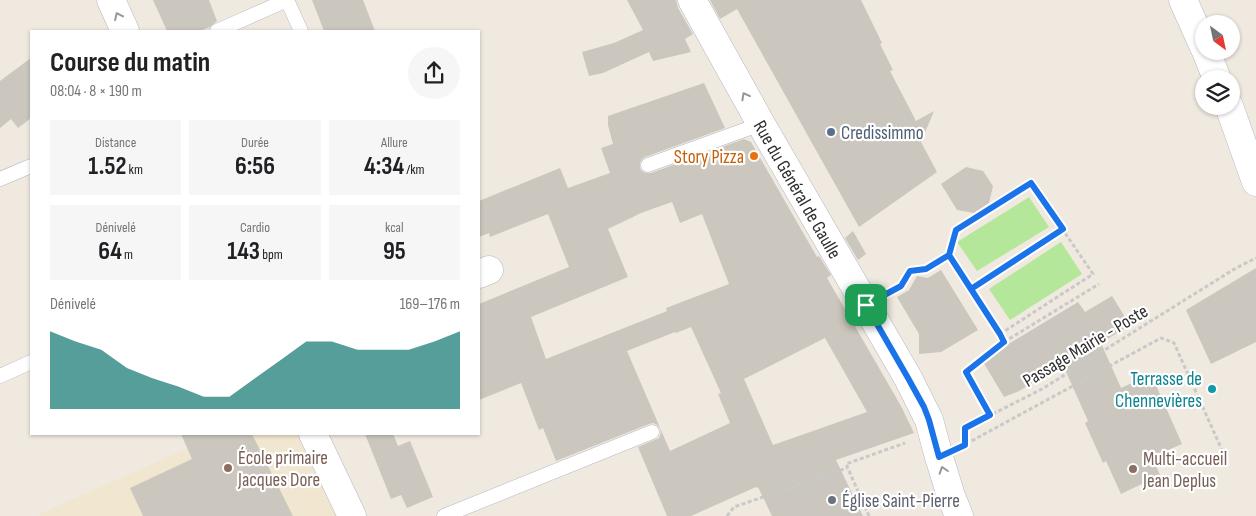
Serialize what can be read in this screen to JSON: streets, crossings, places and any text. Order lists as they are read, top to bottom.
{
  "streets": {
    "street": ["Rue du Général de Gaulle"],
    "path": ["Passage Mairie - Poste"]
  },
  "one_way": ["Rue du Général de Gaulle"],
  "places": [
    "Credissimmo",
    "Story Pizza",
    "Terrasse de Chennevières",
    "École primaire Jacques Dore",
    "Multi-accueil Jean Deplus",
    "Église Saint-Pierre"
  ],
  "north": "bottom right",
  "page": {
    "heading": ["Course du matin", "08:04 · 8 × 190 m"],
    "stats": [
      ["Distance", "1.52 km"],
      ["Durée", "6:56"],
      ["Allure", "4:34 /km"],
      ["Dénivelé", "64 m"],
      ["Cardio", "143 bpm"],
      ["kcal", "95"]
    ],
    "chart": ["Dénivelé", "169–176 m"]
  }
}
